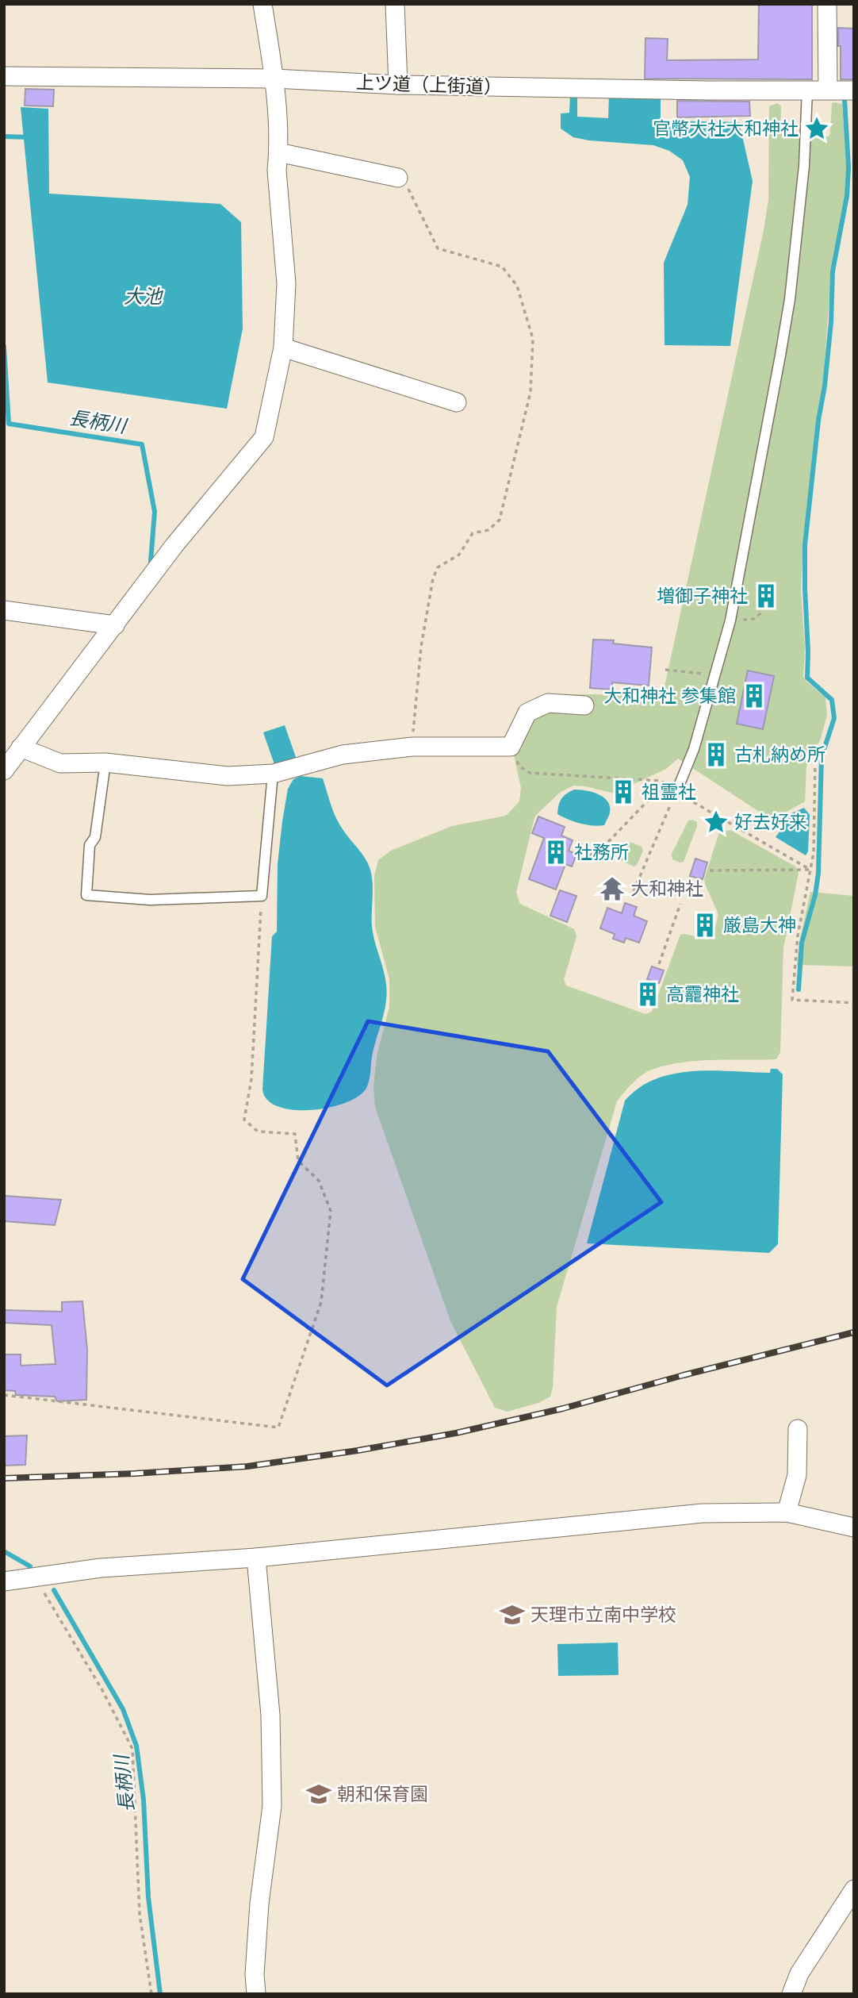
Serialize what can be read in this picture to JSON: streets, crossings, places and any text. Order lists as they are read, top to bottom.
{
  "streets": {
    "street": ["上ツ道（上街道）"]
  },
  "water": ["大池", "長柄川"],
  "places": {
    "place": ["官幣大社大和神社", "好去好来"],
    "building": [
      "増御子神社",
      "大和神社 参集館",
      "古札納め所",
      "祖霊社",
      "社務所",
      "厳島大神",
      "高龗神社"
    ],
    "temple": ["大和神社"],
    "school or university": ["天理市立南中学校", "朝和保育園"]
  }
}
